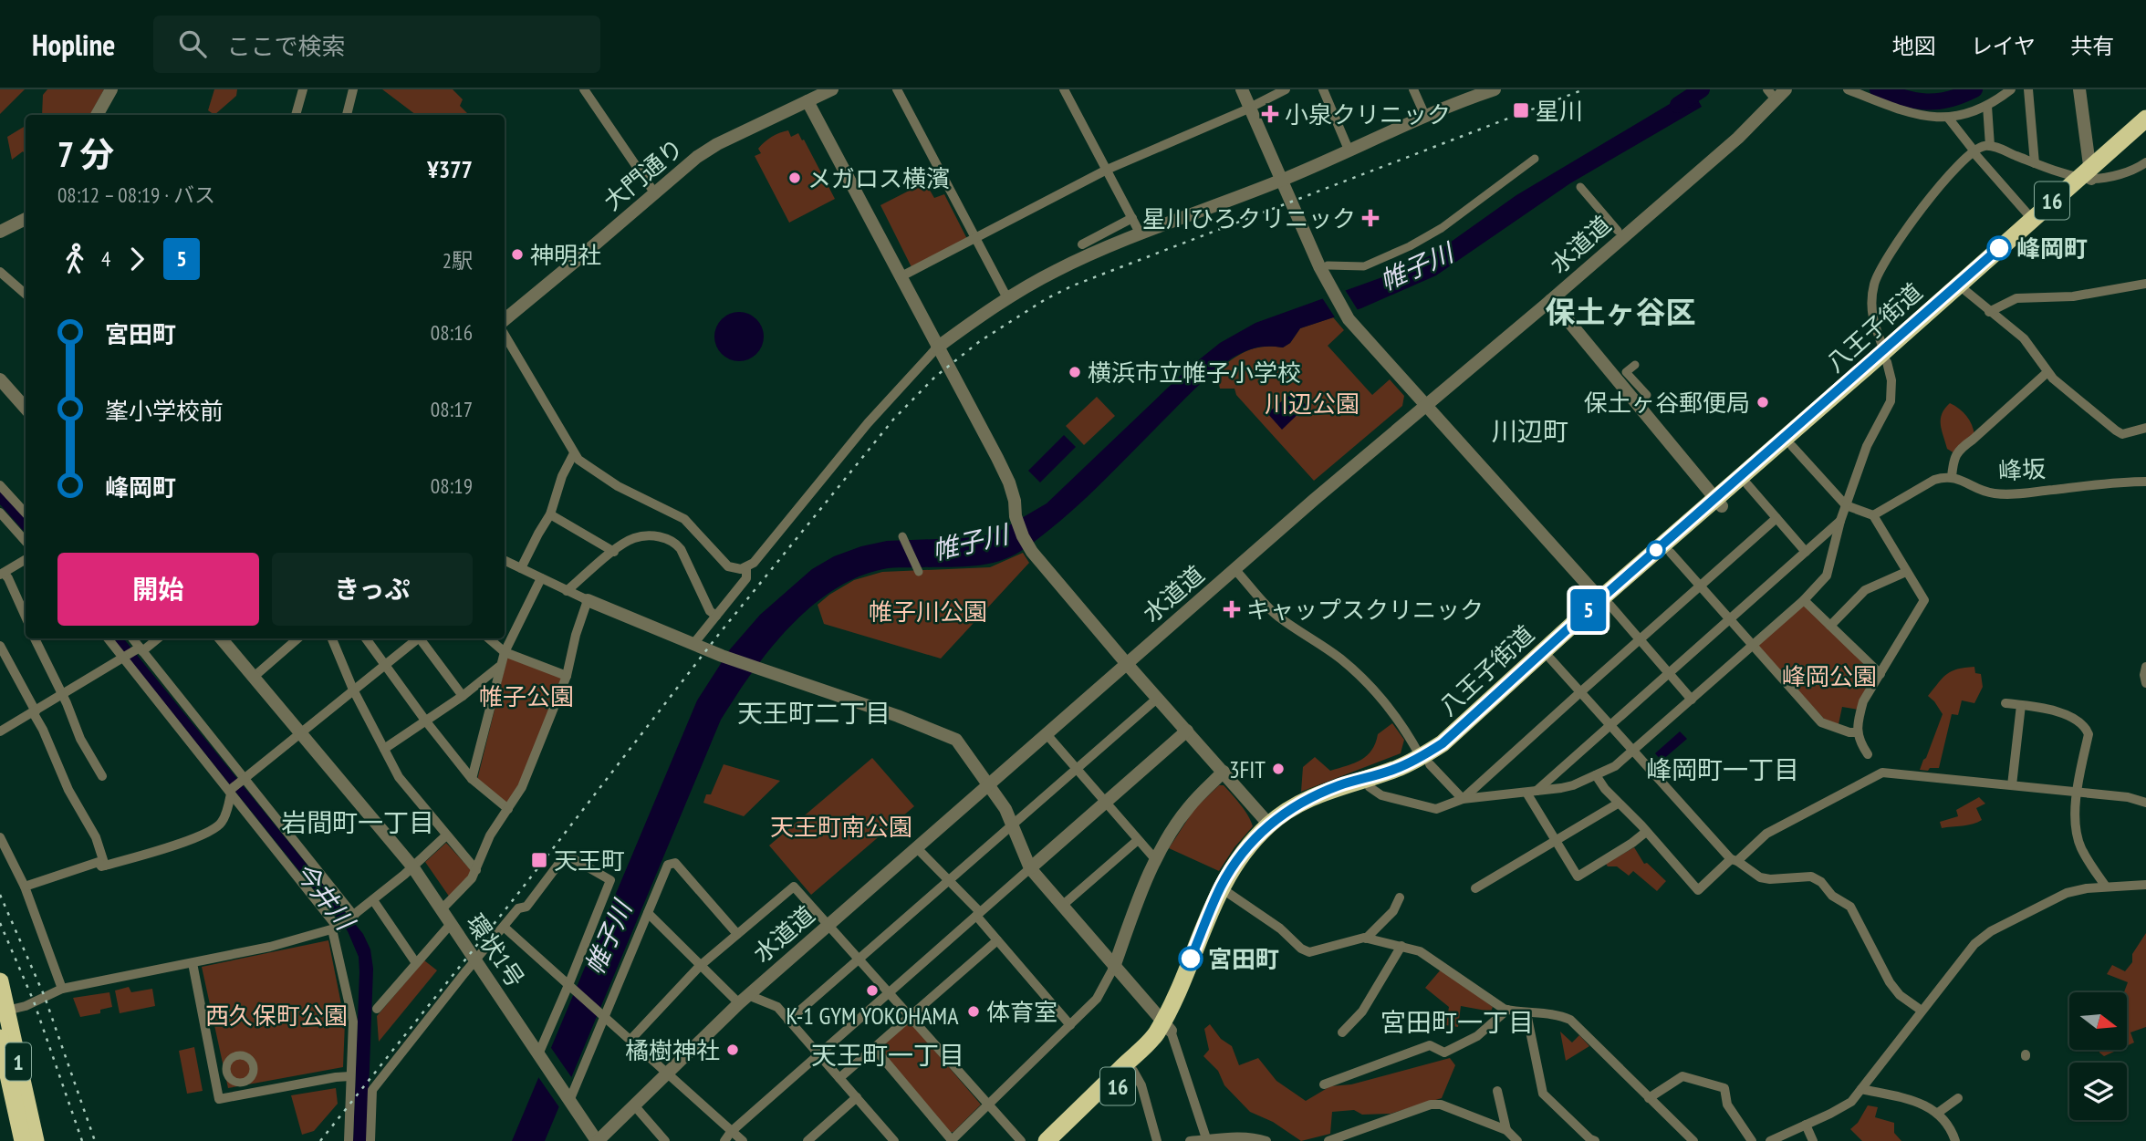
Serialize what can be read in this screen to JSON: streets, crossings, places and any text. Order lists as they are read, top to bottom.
{
  "streets": {
    "highway": ["16", "八王子街道", "1"],
    "street": [
      "大門通り",
      "水道道",
      "峰坂",
      "環状1号"
    ]
  },
  "districts": [
    "保土ヶ谷区",
    "川辺町",
    "天王町二丁目",
    "峰岡町一丁目",
    "岩間町一丁目",
    "宮田町一丁目",
    "天王町一丁目"
  ],
  "water": ["帷子川", "今井川"],
  "parks": [
    "川辺公園",
    "帷子川公園",
    "峰岡公園",
    "帷子公園",
    "天王町南公園",
    "西久保町公園"
  ],
  "places": {
    "transit": ["星川", "天王町"],
    "health": ["小泉クリニック", "星川ひろクリニック", "キャップスクリニック"],
    "other": [
      "メガロス横濱",
      "峰岡町",
      "神明社",
      "横浜市立帷子小学校",
      "保土ヶ谷郵便局",
      "3FIT",
      "宮田町",
      "K-1 GYM YOKOHAMA",
      "体育室",
      "橘樹神社"
    ]
  },
  "lines": ["bus line 5"],
  "north": "right",
  "page": {
    "header": "Hopline",
    "search": "ここで検索",
    "nav": ["地図", "レイヤ", "共有"],
    "on_map": "5",
    "heading": ["7 分", "08:12 – 08:19 · バス", "¥377"],
    "legs": ["4", "5", "2駅"],
    "list": [
      {
        "name": "宮田町",
        "value": "08:16"
      },
      {
        "name": "峯小学校前",
        "value": "08:17"
      },
      {
        "name": "峰岡町",
        "value": "08:19"
      }
    ],
    "buttons": ["開始", "きっぷ"]
  }
}
